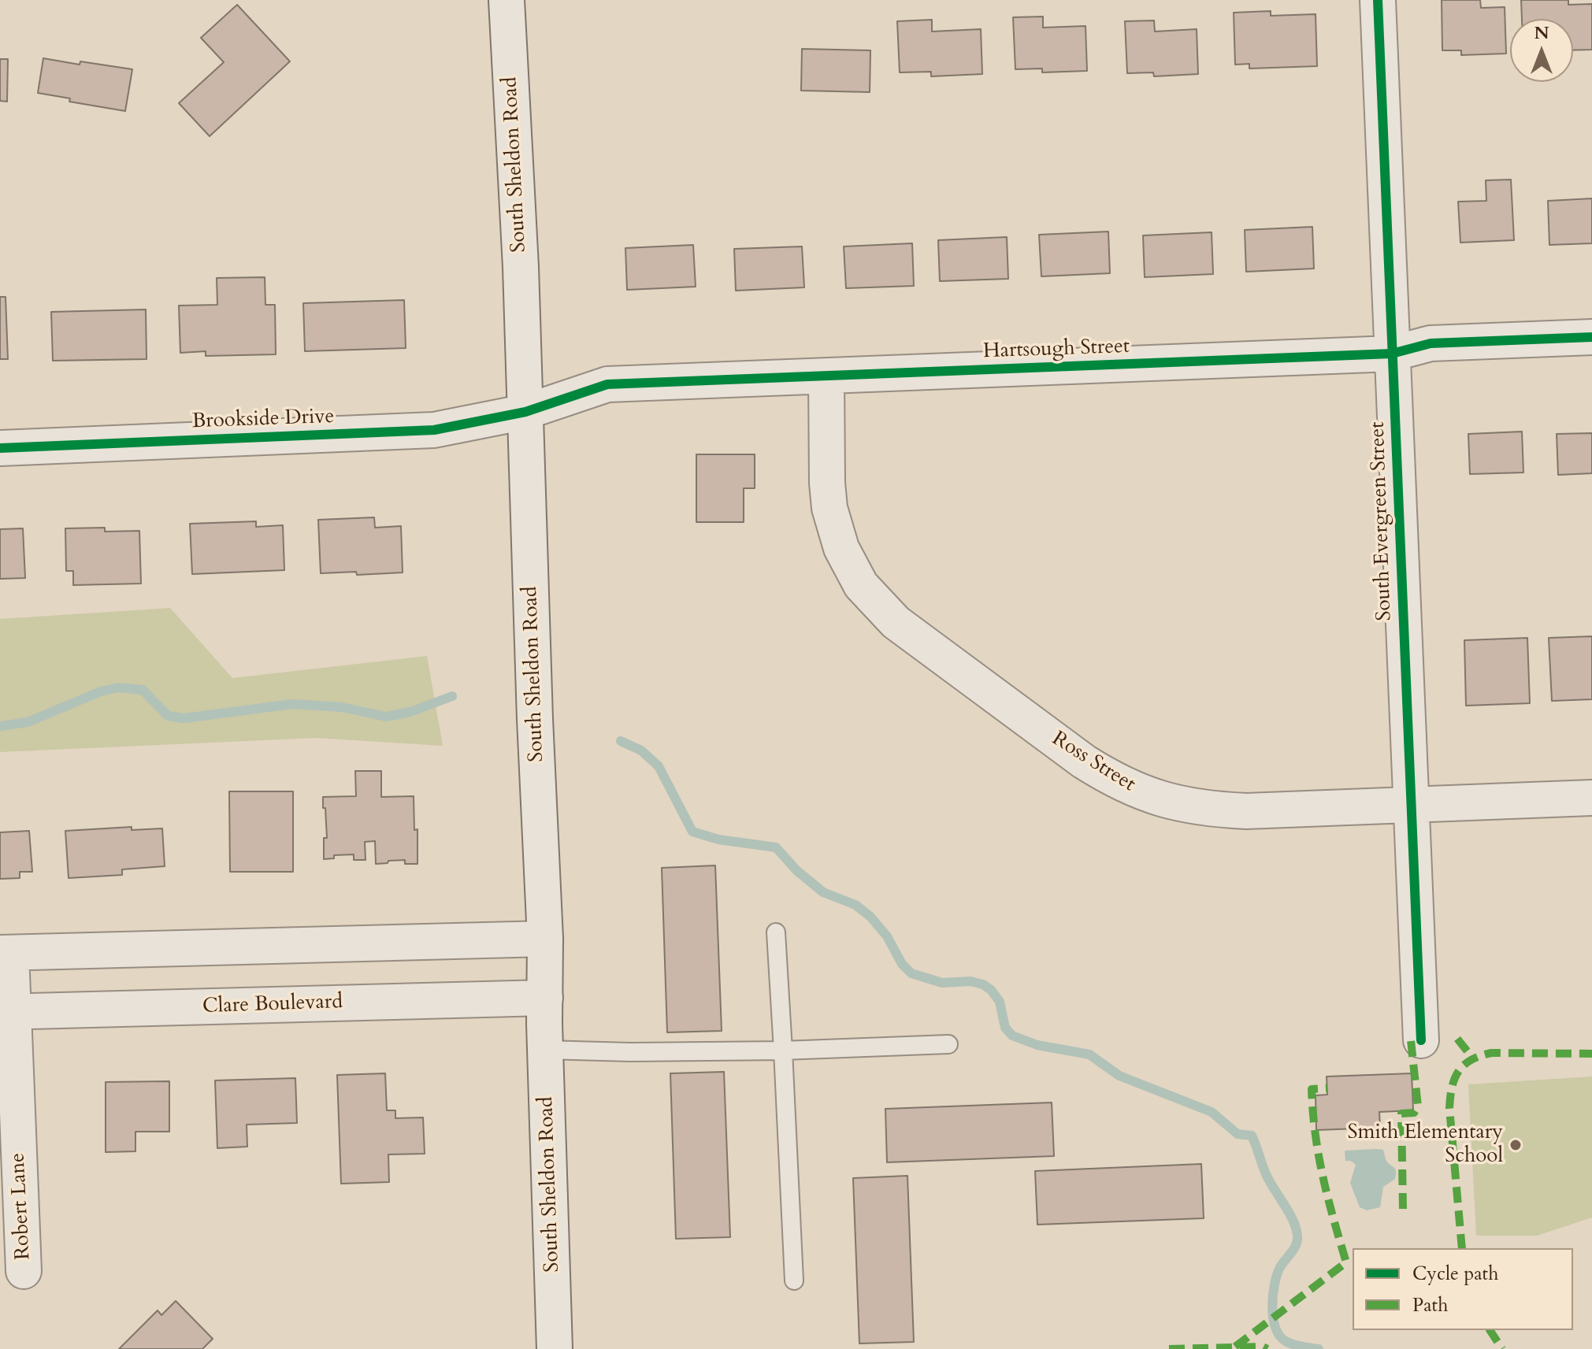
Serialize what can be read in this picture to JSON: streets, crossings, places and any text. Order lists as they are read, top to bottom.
{
  "streets": {
    "street": [
      "South Sheldon Road",
      "Hartsough Street",
      "Brookside Drive",
      "South Evergreen Street",
      "Ross Street",
      "Clare Boulevard",
      "Robert Lane"
    ]
  },
  "crossings": [
    ["South Sheldon Road", "Hartsough Street"],
    ["South Sheldon Road", "Brookside Drive"],
    ["South Sheldon Road", "Clare Boulevard"],
    ["Hartsough Street", "Brookside Drive"],
    ["Hartsough Street", "South Evergreen Street"],
    ["Hartsough Street", "Ross Street"],
    ["South Evergreen Street", "Ross Street"],
    ["Clare Boulevard", "Robert Lane"]
  ],
  "places": ["Smith Elementary School"],
  "legend": ["Cycle path", "Path"],
  "north": "top"
}
